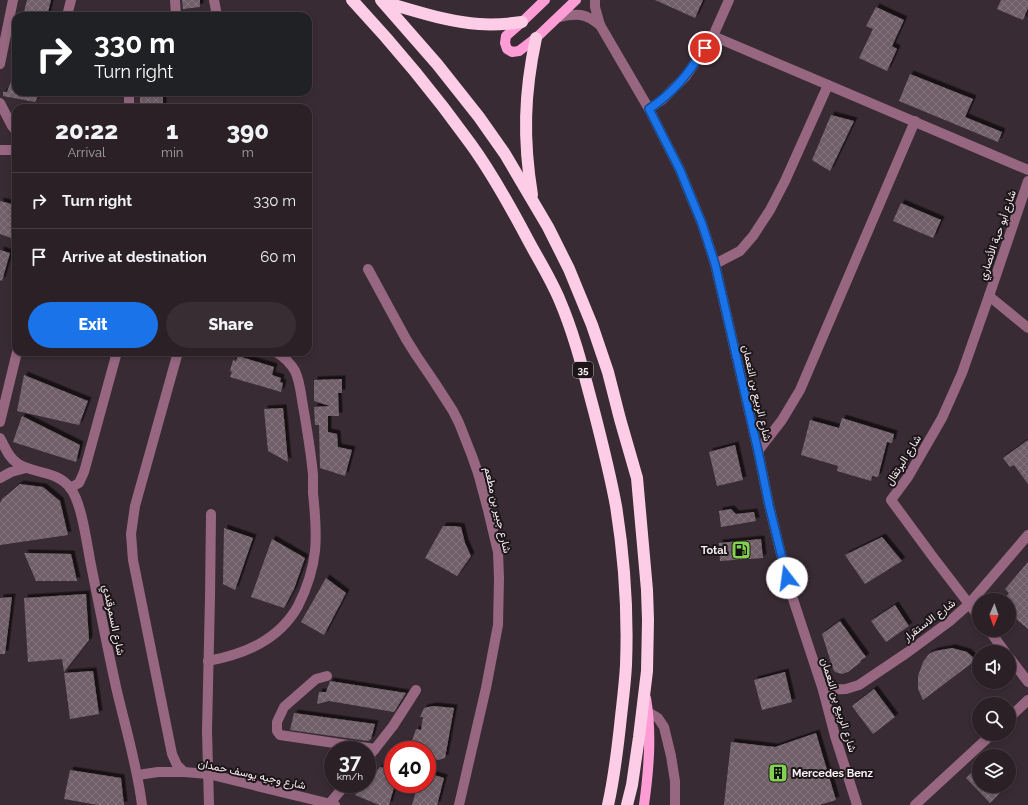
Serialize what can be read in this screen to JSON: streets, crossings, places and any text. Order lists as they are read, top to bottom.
{
  "streets": {
    "highway": ["35"],
    "street": [
      "شارع أبو حبة الأنصاري",
      "شارع الربيع بن النعمان",
      "شارع البرتقال",
      "شارع جبير بن مطعم",
      "شارع السمرقندي",
      "شارع الاستقرار",
      "شارع وجيه يوسف حمدان"
    ]
  },
  "crossings": [
    ["شارع أبو حبة الأنصاري", "شارع البرتقال"],
    ["شارع الربيع بن النعمان", "شارع الاستقرار"],
    ["شارع البرتقال", "شارع الاستقرار"],
    ["شارع السمرقندي", "شارع وجيه يوسف حمدان"]
  ],
  "places": {
    "fuel station": ["Total"],
    "building": ["Mercedes Benz"]
  },
  "north": "bottom",
  "page": {
    "turn": ["330 m", "Turn right"],
    "eta": [
      "20:22",
      "Arrival",
      "1",
      "min",
      "390",
      "m"
    ],
    "list": [
      {
        "name": "Turn right",
        "value": "330 m"
      },
      {
        "name": "Arrive at destination",
        "value": "60 m"
      }
    ],
    "buttons": ["Exit", "Share"],
    "speed": "37 km/h",
    "limit": "40"
  }
}
